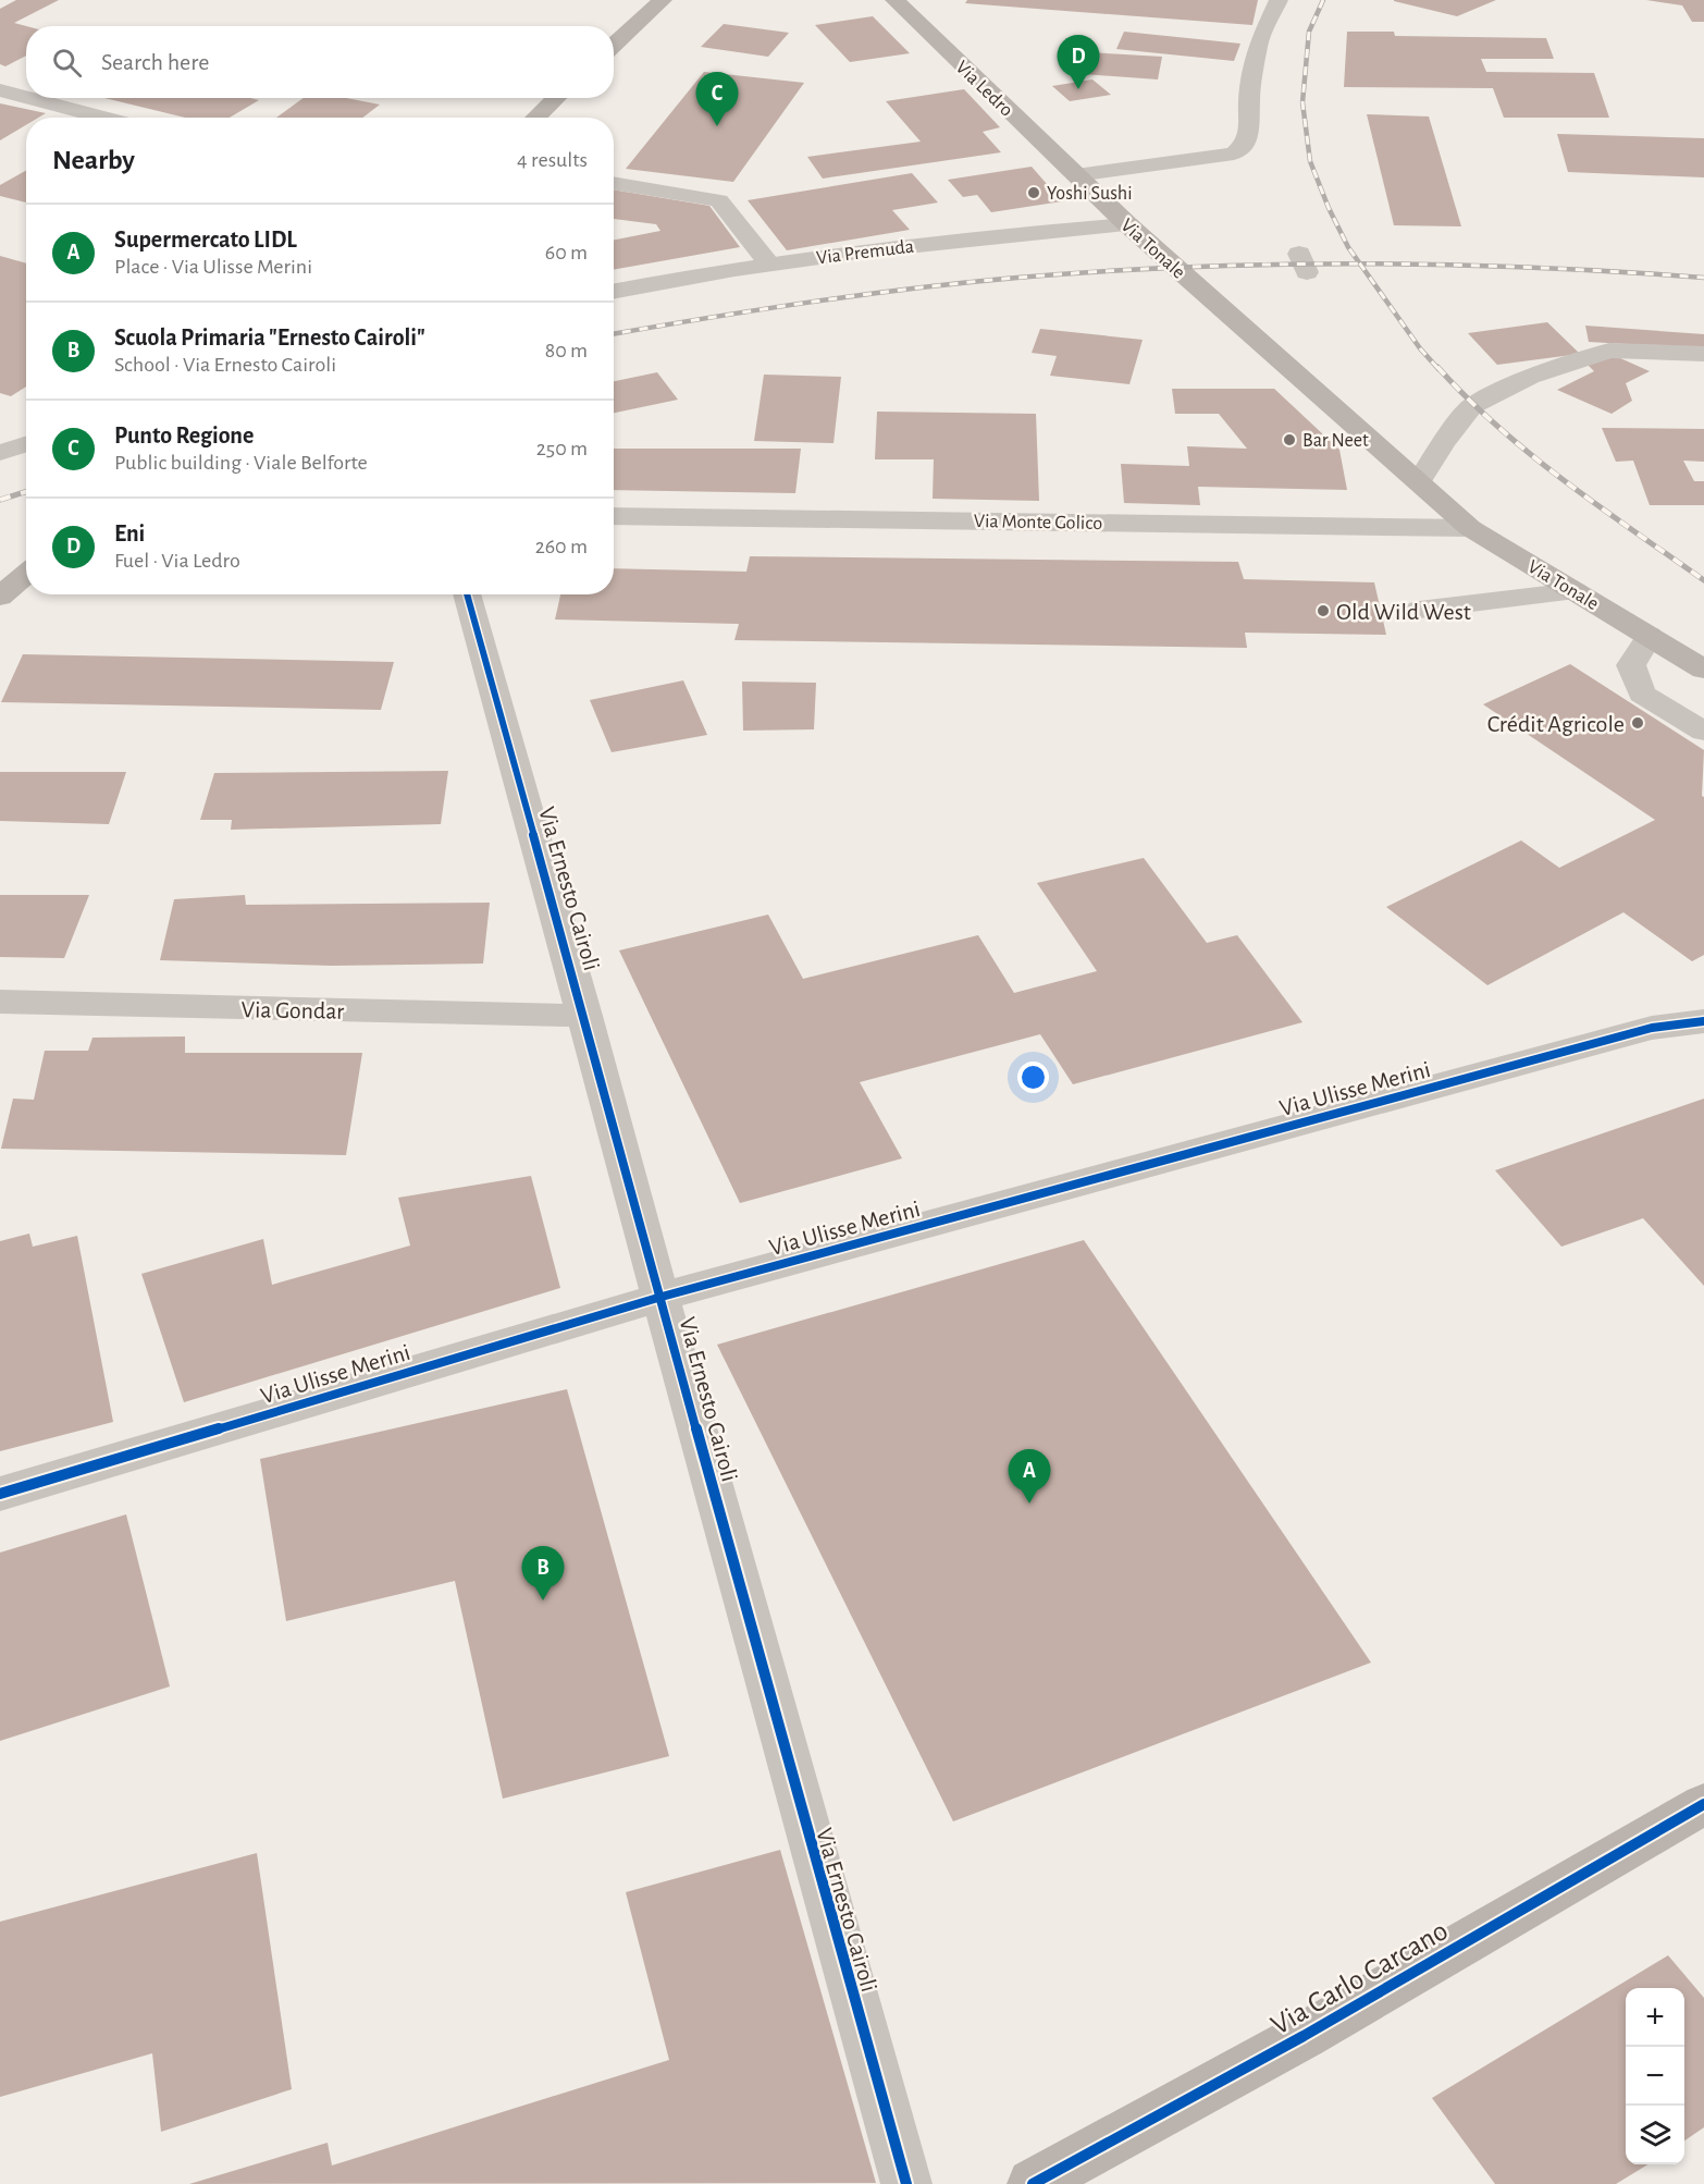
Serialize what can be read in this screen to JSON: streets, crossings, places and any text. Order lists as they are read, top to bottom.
{
  "streets": {
    "main road": ["Via Ledro", "Via Tonale", "Via Carlo Carcano"],
    "street": [
      "Via Premuda",
      "Via Monte Golico",
      "Via Ernesto Cairoli",
      "Via Gondar",
      "Via Ulisse Merini"
    ]
  },
  "crossings": [
    ["Via Ledro", "Via Tonale"],
    ["Via Tonale", "Via Premuda"],
    ["Via Tonale", "Via Monte Golico"],
    ["Via Ernesto Cairoli", "Via Gondar"],
    ["Via Ernesto Cairoli", "Via Ulisse Merini"]
  ],
  "places": [
    "Yoshi Sushi",
    "Bar Neet",
    "Old Wild West",
    "Crédit Agricole"
  ],
  "page": {
    "search": "Search here",
    "pins": [
      "D",
      "C",
      "A",
      "B"
    ],
    "heading": ["Nearby", "4 results"],
    "list": [
      {
        "mark": "A",
        "name": "Supermercato LIDL",
        "note": "Place · Via Ulisse Merini",
        "value": "60 m"
      },
      {
        "mark": "B",
        "name": "Scuola Primaria \"Ernesto Cairoli\"",
        "note": "School · Via Ernesto Cairoli",
        "value": "80 m"
      },
      {
        "mark": "C",
        "name": "Punto Regione",
        "note": "Public building · Viale Belforte",
        "value": "250 m"
      },
      {
        "mark": "D",
        "name": "Eni",
        "note": "Fuel · Via Ledro",
        "value": "260 m"
      }
    ],
    "map_buttons": ["+", "−"]
  }
}
